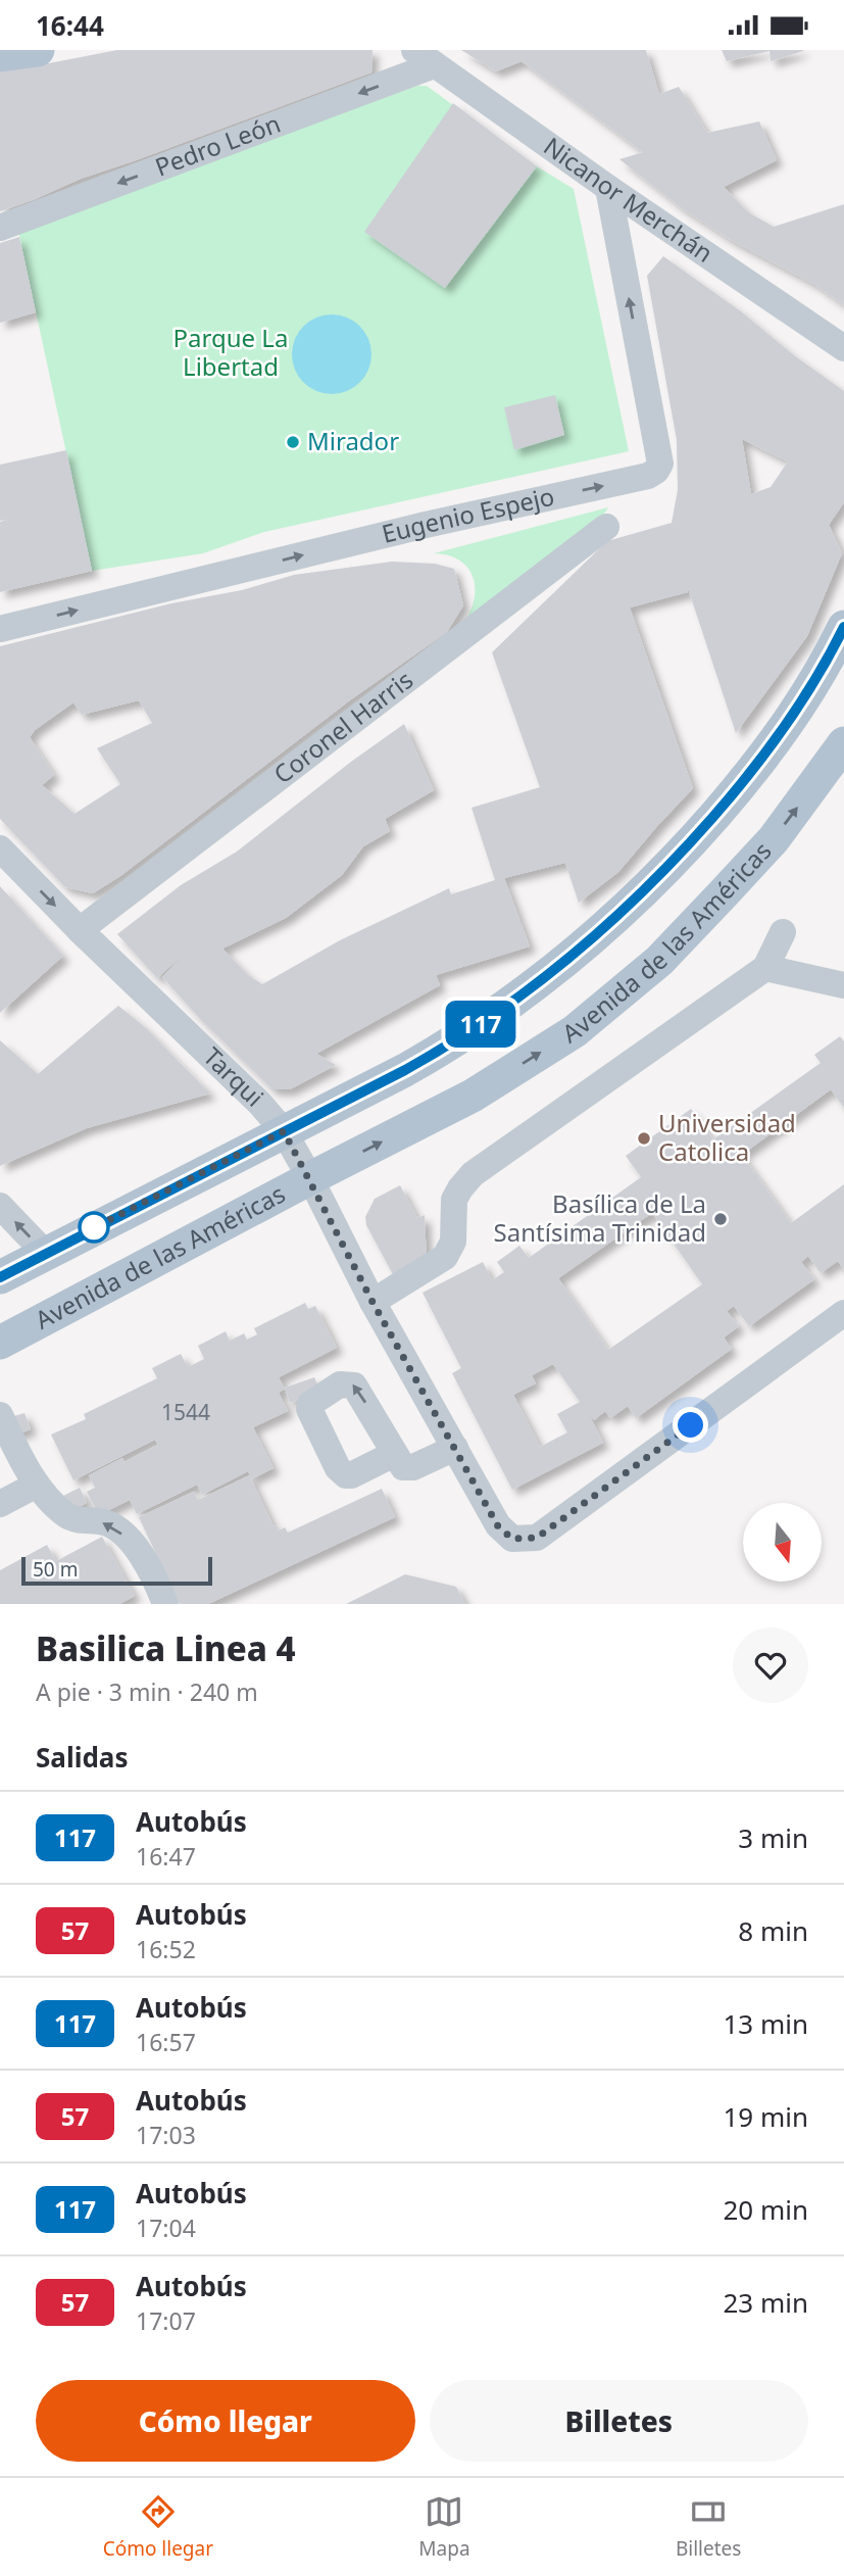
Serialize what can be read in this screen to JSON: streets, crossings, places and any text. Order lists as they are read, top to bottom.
{
  "streets": {
    "main road": ["Avenida de las Américas"],
    "street": [
      "Pedro León",
      "Nicanor Merchán",
      "Eugenio Espejo",
      "Coronel Harris",
      "Tarqui"
    ]
  },
  "crossings": [
    ["Pedro León", "Nicanor Merchán"],
    ["Nicanor Merchán", "Eugenio Espejo"],
    ["Coronel Harris", "Tarqui"],
    ["Avenida de las Américas", "Tarqui"]
  ],
  "one_way": ["Pedro León"],
  "parks": ["Parque La Libertad"],
  "places": ["Mirador", "Universidad Catolica", "Basílica de La Santísima Trinidad"],
  "lines": ["bus line 117"],
  "house_numbers": ["1544"],
  "scale_bar": "50 m",
  "north": "bottom",
  "page": {
    "status": "16:44",
    "on_map": "117",
    "scale": "50 m",
    "heading": [
      ["Basilica Linea 4", "A pie · 3 min · 240 m"],
      "Salidas"
    ],
    "list": [
      {
        "mark": "117",
        "name": "Autobús",
        "note": "16:47",
        "value": "3 min"
      },
      {
        "mark": "57",
        "name": "Autobús",
        "note": "16:52",
        "value": "8 min"
      },
      {
        "mark": "117",
        "name": "Autobús",
        "note": "16:57",
        "value": "13 min"
      },
      {
        "mark": "57",
        "name": "Autobús",
        "note": "17:03",
        "value": "19 min"
      },
      {
        "mark": "117",
        "name": "Autobús",
        "note": "17:04",
        "value": "20 min"
      },
      {
        "mark": "57",
        "name": "Autobús",
        "note": "17:07",
        "value": "23 min"
      }
    ],
    "buttons": ["Cómo llegar", "Billetes"],
    "tabs": ["Cómo llegar", "Mapa", "Billetes"]
  }
}
